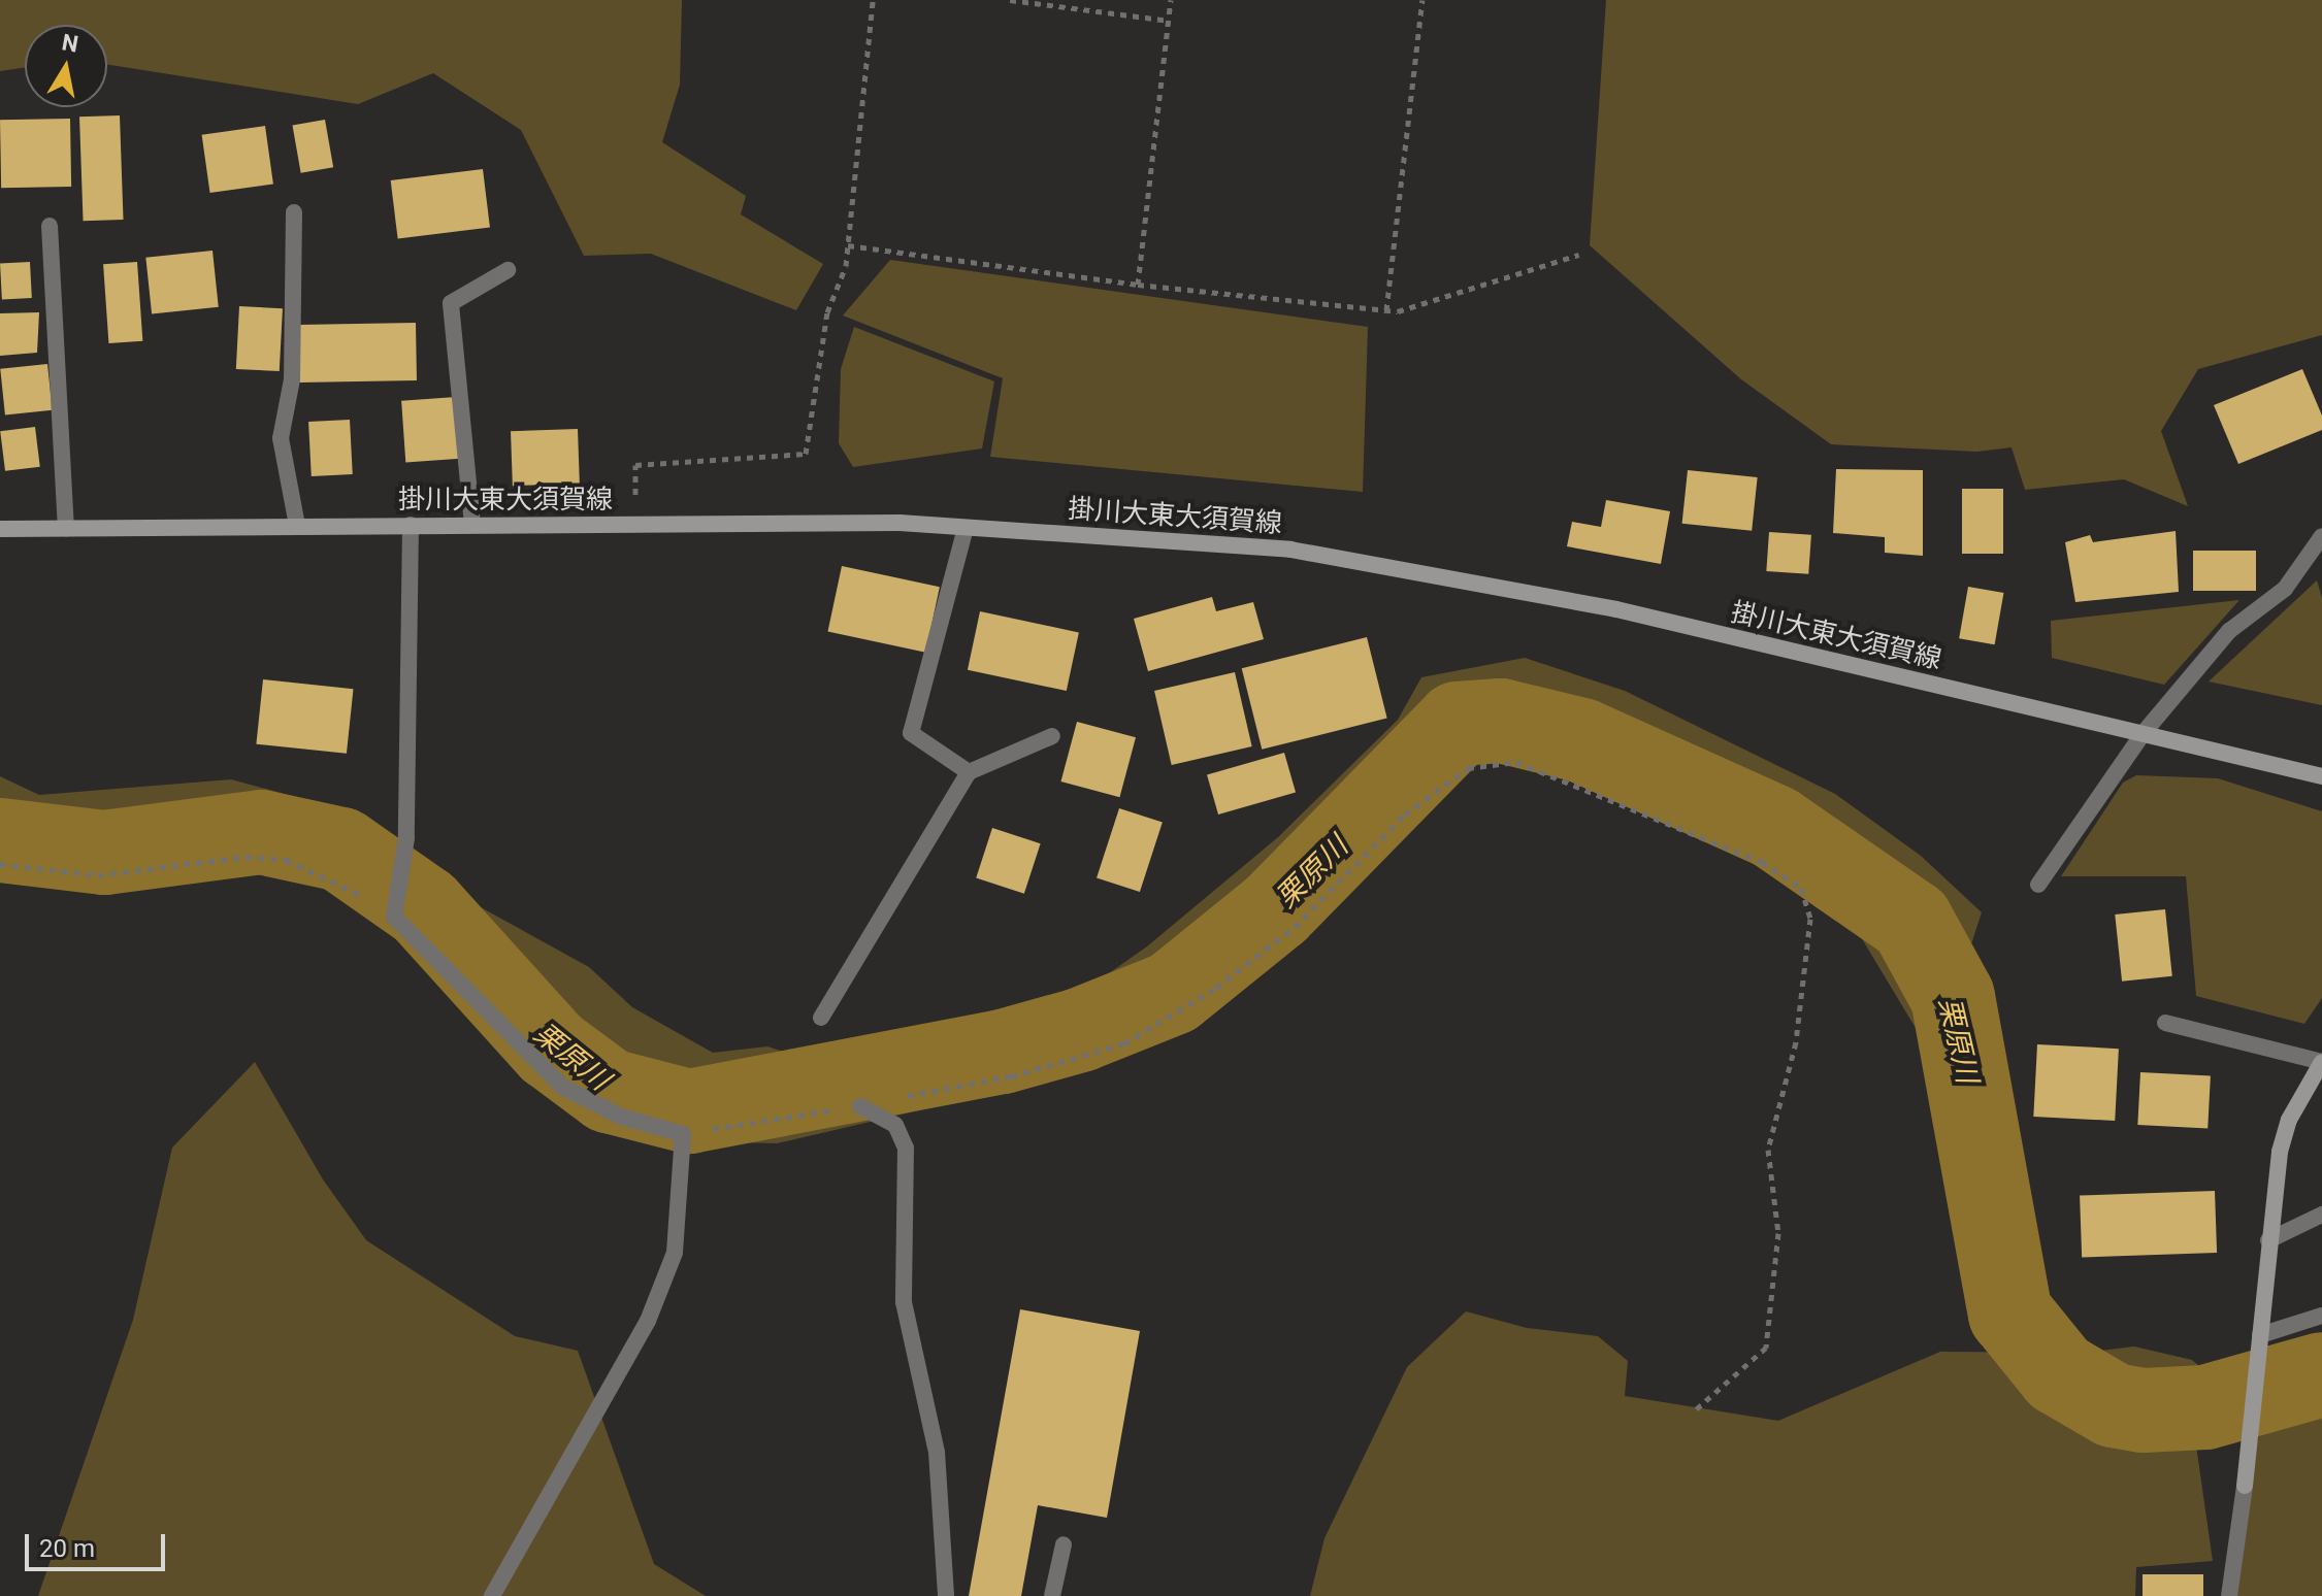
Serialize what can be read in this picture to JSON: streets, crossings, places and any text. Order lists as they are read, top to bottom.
{
  "streets": {
    "main road": ["掛川大東大須賀線"]
  },
  "water": ["栗原川"],
  "scale_bar": "20 m",
  "north": "top"
}
